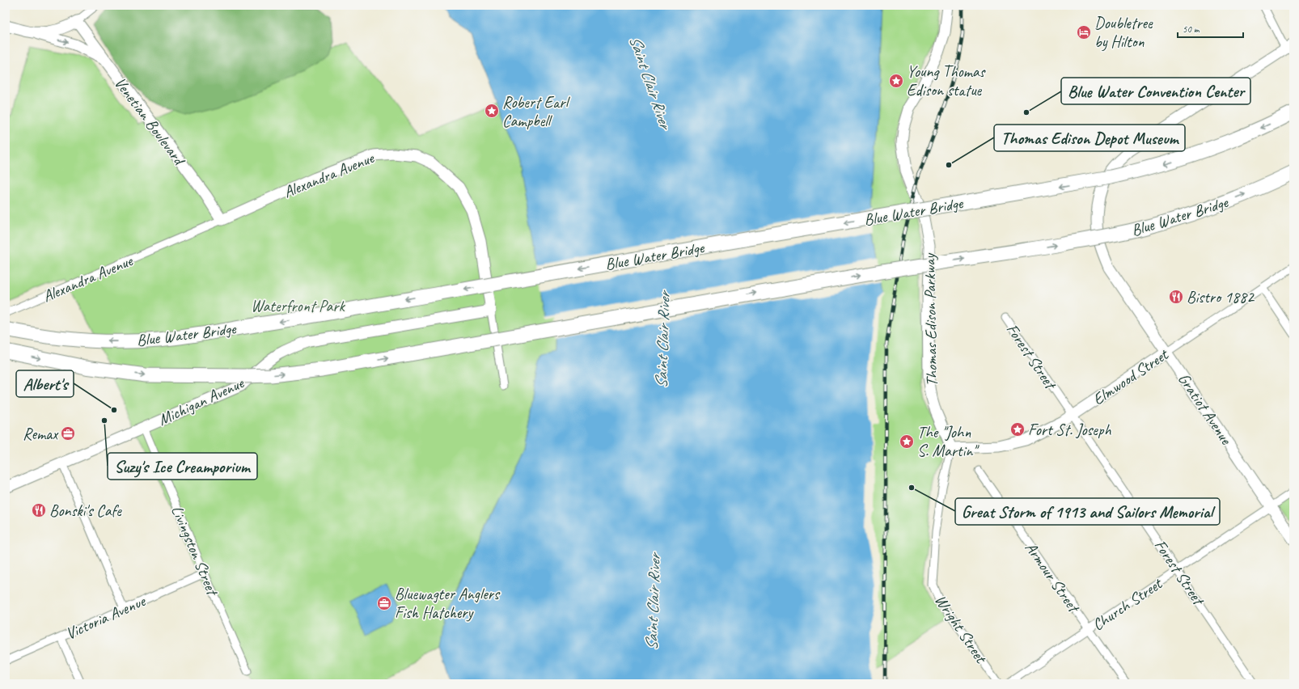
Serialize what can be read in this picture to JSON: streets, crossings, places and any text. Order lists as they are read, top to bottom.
{
  "streets": {
    "highway": ["Blue Water Bridge"],
    "street": [
      "Venetian Boulevard",
      "Alexandra Avenue",
      "Thomas Edison Parkway",
      "Forest Street",
      "Elmwood Street",
      "Michigan Avenue",
      "Gratiot Avenue",
      "Livingston Street",
      "Armour Street",
      "Church Street",
      "Victoria Avenue",
      "Wright Street"
    ]
  },
  "crossings": [
    ["Venetian Boulevard", "Alexandra Avenue"],
    ["Alexandra Avenue", "Michigan Avenue"],
    ["Thomas Edison Parkway", "Elmwood Street"],
    ["Thomas Edison Parkway", "Wright Street"],
    ["Forest Street", "Elmwood Street"],
    ["Forest Street", "Church Street"],
    ["Elmwood Street", "Gratiot Avenue"],
    ["Elmwood Street", "Wright Street"],
    ["Michigan Avenue", "Livingston Street"],
    ["Gratiot Avenue", "Church Street"],
    ["Livingston Street", "Victoria Avenue"],
    ["Armour Street", "Church Street"]
  ],
  "water": ["Saint Clair River"],
  "parks": ["Waterfront Park"],
  "places": {
    "hotel": ["Doubletree by Hilton"],
    "place": [
      "Young Thomas Edison statue",
      "Robert Earl Campbell",
      "Fort St. Joseph",
      "The \"John S. Martin\""
    ],
    "other": [
      "Blue Water Convention Center",
      "Thomas Edison Depot Museum",
      "Albert's",
      "Suzy's Ice Creamporium",
      "Great Storm of 1913 and Sailors Memorial"
    ],
    "restaurant": ["Bistro 1882", "Bonski's Cafe"],
    "office": ["Remax", "Bluewagter Anglers Fish Hatchery"]
  },
  "scale_bar": "50 m"
}
